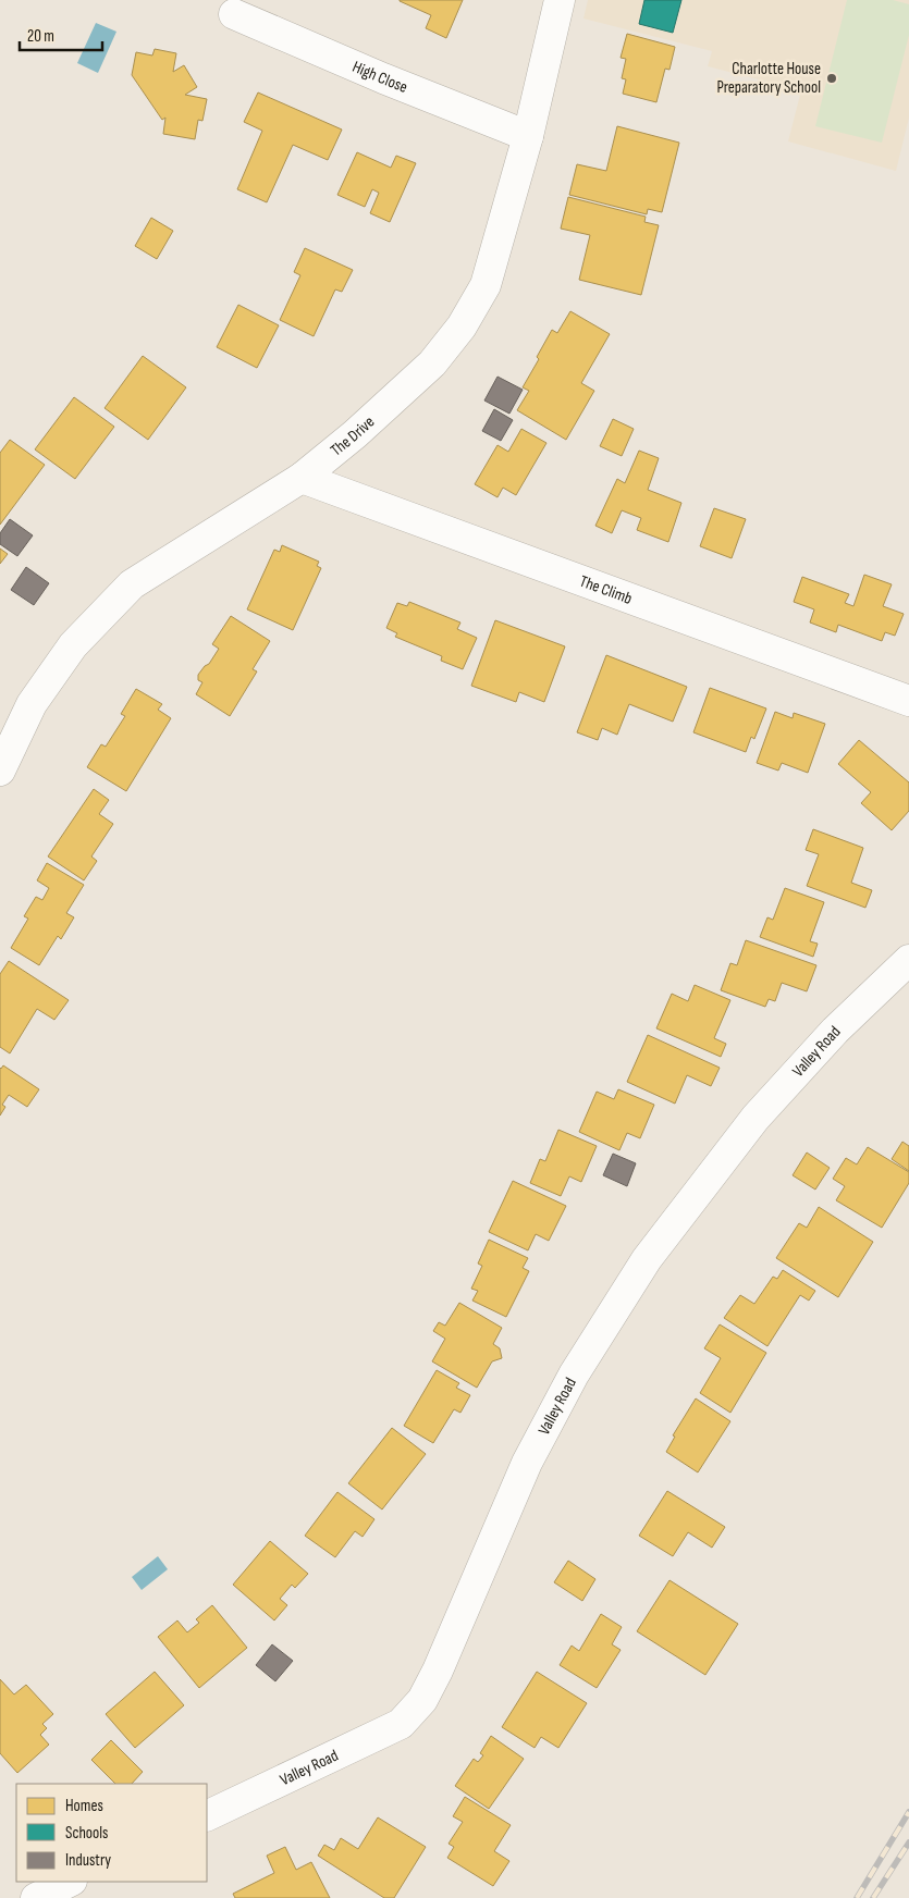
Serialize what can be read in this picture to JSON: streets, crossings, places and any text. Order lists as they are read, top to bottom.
{
  "streets": {
    "street": [
      "High Close",
      "The Drive",
      "The Climb",
      "Valley Road"
    ]
  },
  "crossings": [
    ["High Close", "The Drive"],
    ["The Drive", "The Climb"]
  ],
  "places": ["Charlotte House Preparatory School"],
  "legend": ["Homes", "Schools", "Industry"],
  "scale_bar": "20 m"
}
